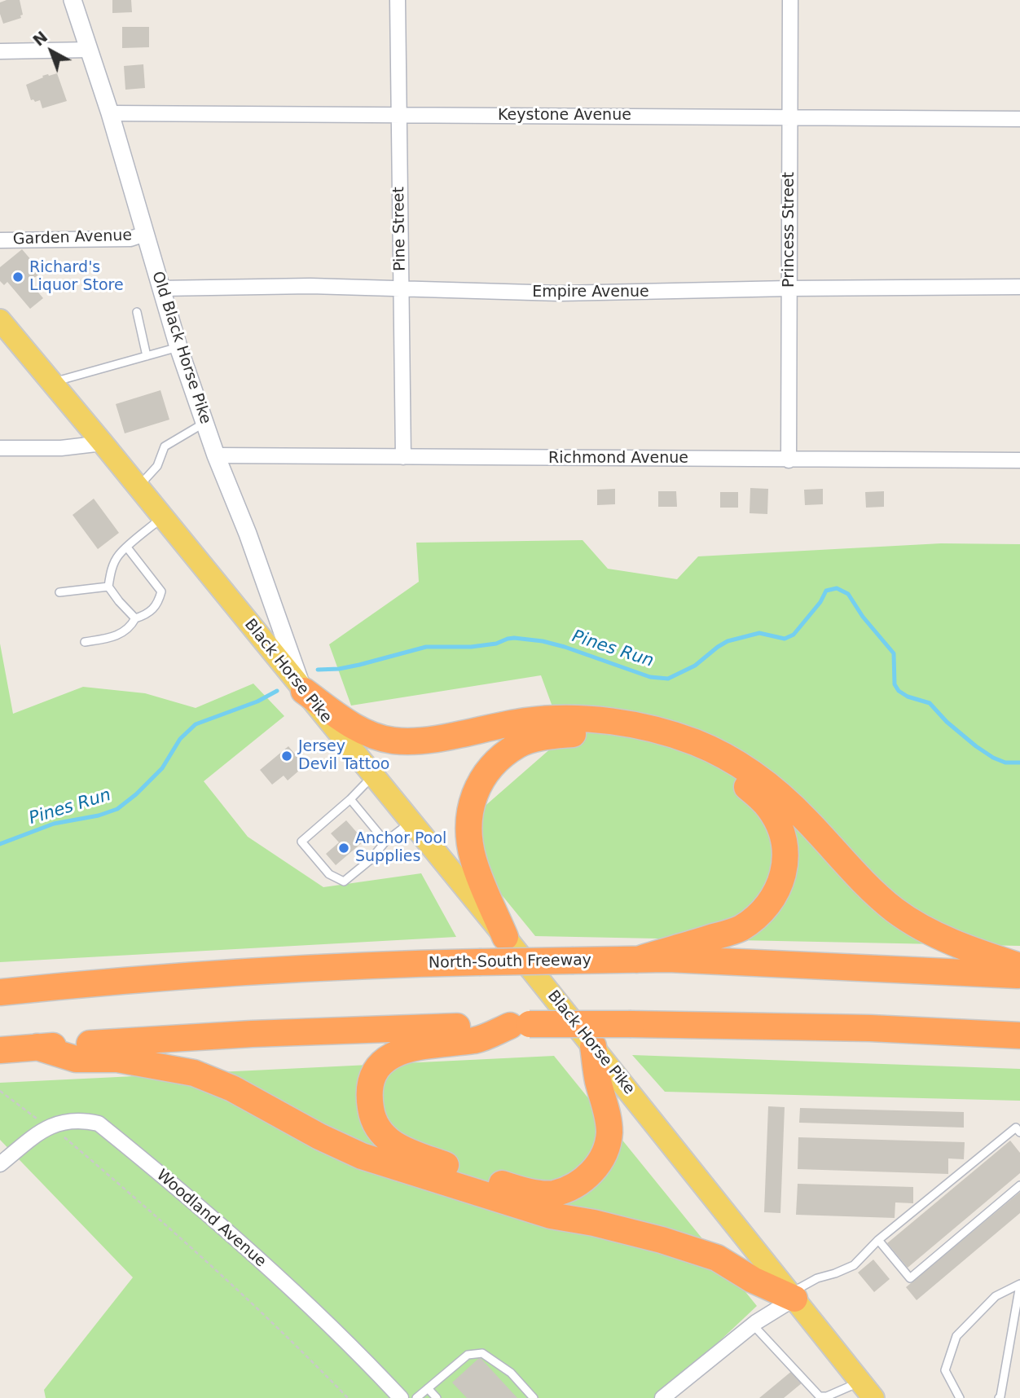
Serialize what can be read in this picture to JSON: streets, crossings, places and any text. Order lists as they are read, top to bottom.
{
  "streets": {
    "highway": ["North-South Freeway"],
    "main road": ["Black Horse Pike"],
    "street": [
      "Keystone Avenue",
      "Pine Street",
      "Princess Street",
      "Garden Avenue",
      "Empire Avenue",
      "Old Black Horse Pike",
      "Richmond Avenue",
      "Woodland Avenue"
    ]
  },
  "crossings": [
    ["Keystone Avenue", "Pine Street"],
    ["Keystone Avenue", "Princess Street"],
    ["Keystone Avenue", "Old Black Horse Pike"],
    ["Pine Street", "Empire Avenue"],
    ["Pine Street", "Richmond Avenue"],
    ["Princess Street", "Empire Avenue"],
    ["Princess Street", "Richmond Avenue"],
    ["Garden Avenue", "Old Black Horse Pike"],
    ["Empire Avenue", "Old Black Horse Pike"],
    ["Old Black Horse Pike", "Richmond Avenue"],
    ["Old Black Horse Pike", "Black Horse Pike"]
  ],
  "water": ["Pines Run"],
  "places": ["Richard's Liquor Store", "Jersey Devil Tattoo", "Anchor Pool Supplies"],
  "north": "top left"
}
